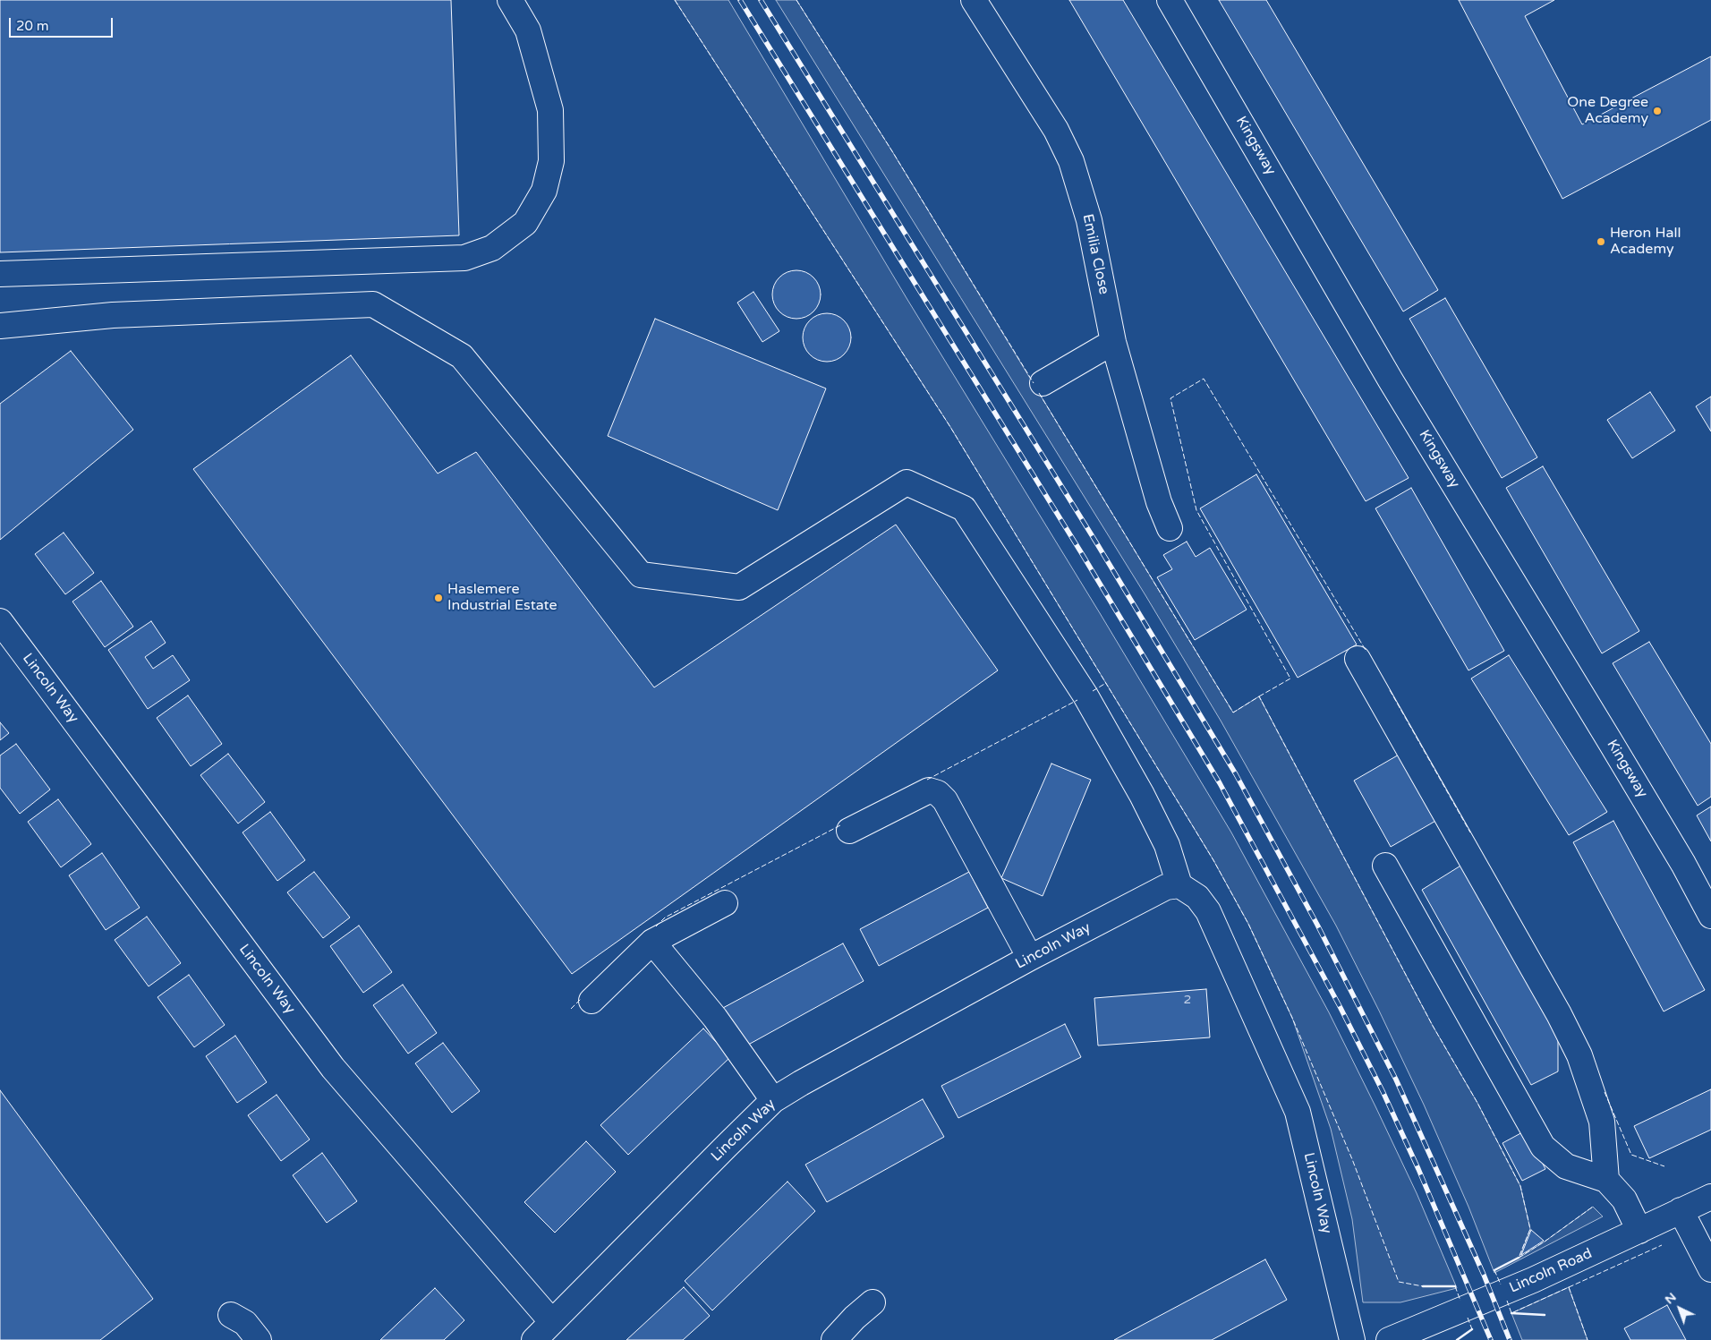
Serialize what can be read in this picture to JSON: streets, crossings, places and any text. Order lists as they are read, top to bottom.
{
  "streets": {
    "street": [
      "Kingsway",
      "Emilia Close",
      "Lincoln Way",
      "Lincoln Road"
    ]
  },
  "places": ["One Degree Academy", "Heron Hall Academy", "Haslemere Industrial Estate"],
  "house_numbers": ["2"],
  "scale_bar": "20 m",
  "north": "top left"
}
